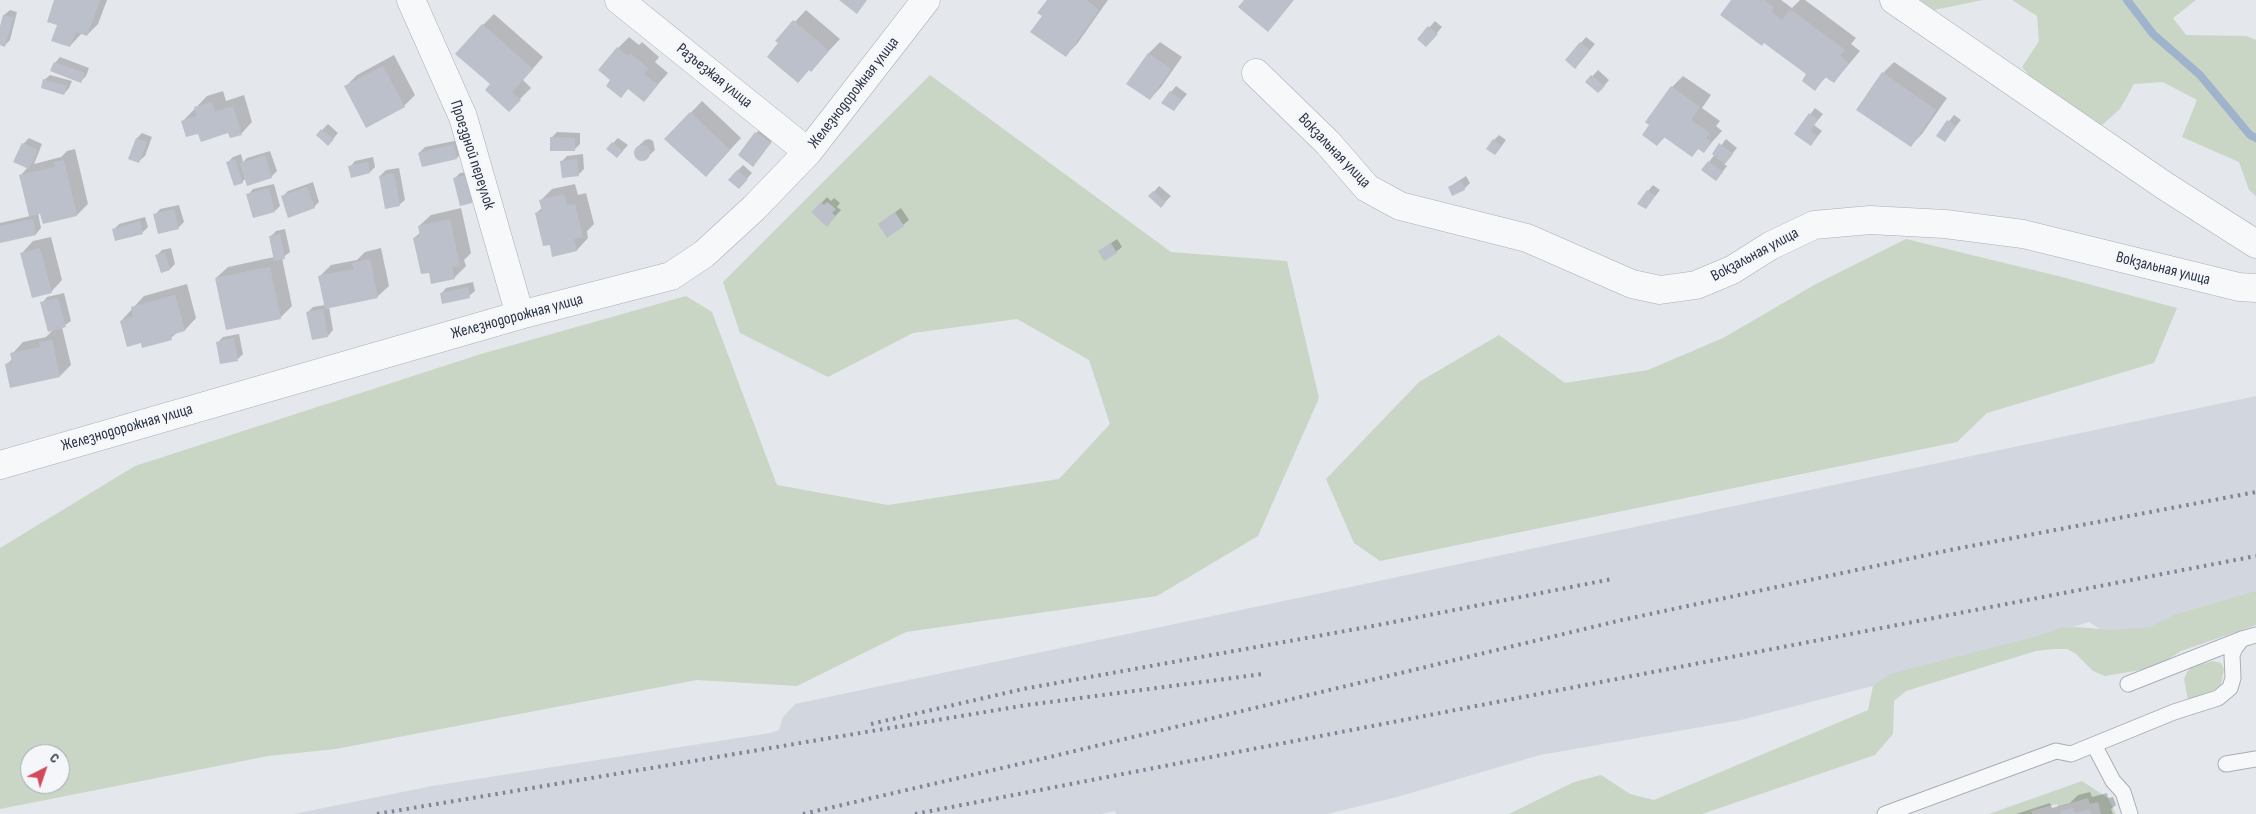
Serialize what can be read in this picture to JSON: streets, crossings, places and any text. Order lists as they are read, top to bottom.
{
  "streets": {
    "street": [
      "Разъезжая улица",
      "Железнодорожная улица",
      "Вокзальная улица",
      "Проездной переулок"
    ]
  },
  "crossings": [
    ["Разъезжая улица", "Железнодорожная улица"],
    ["Железнодорожная улица", "Проездной переулок"]
  ],
  "north": "top right"
}
